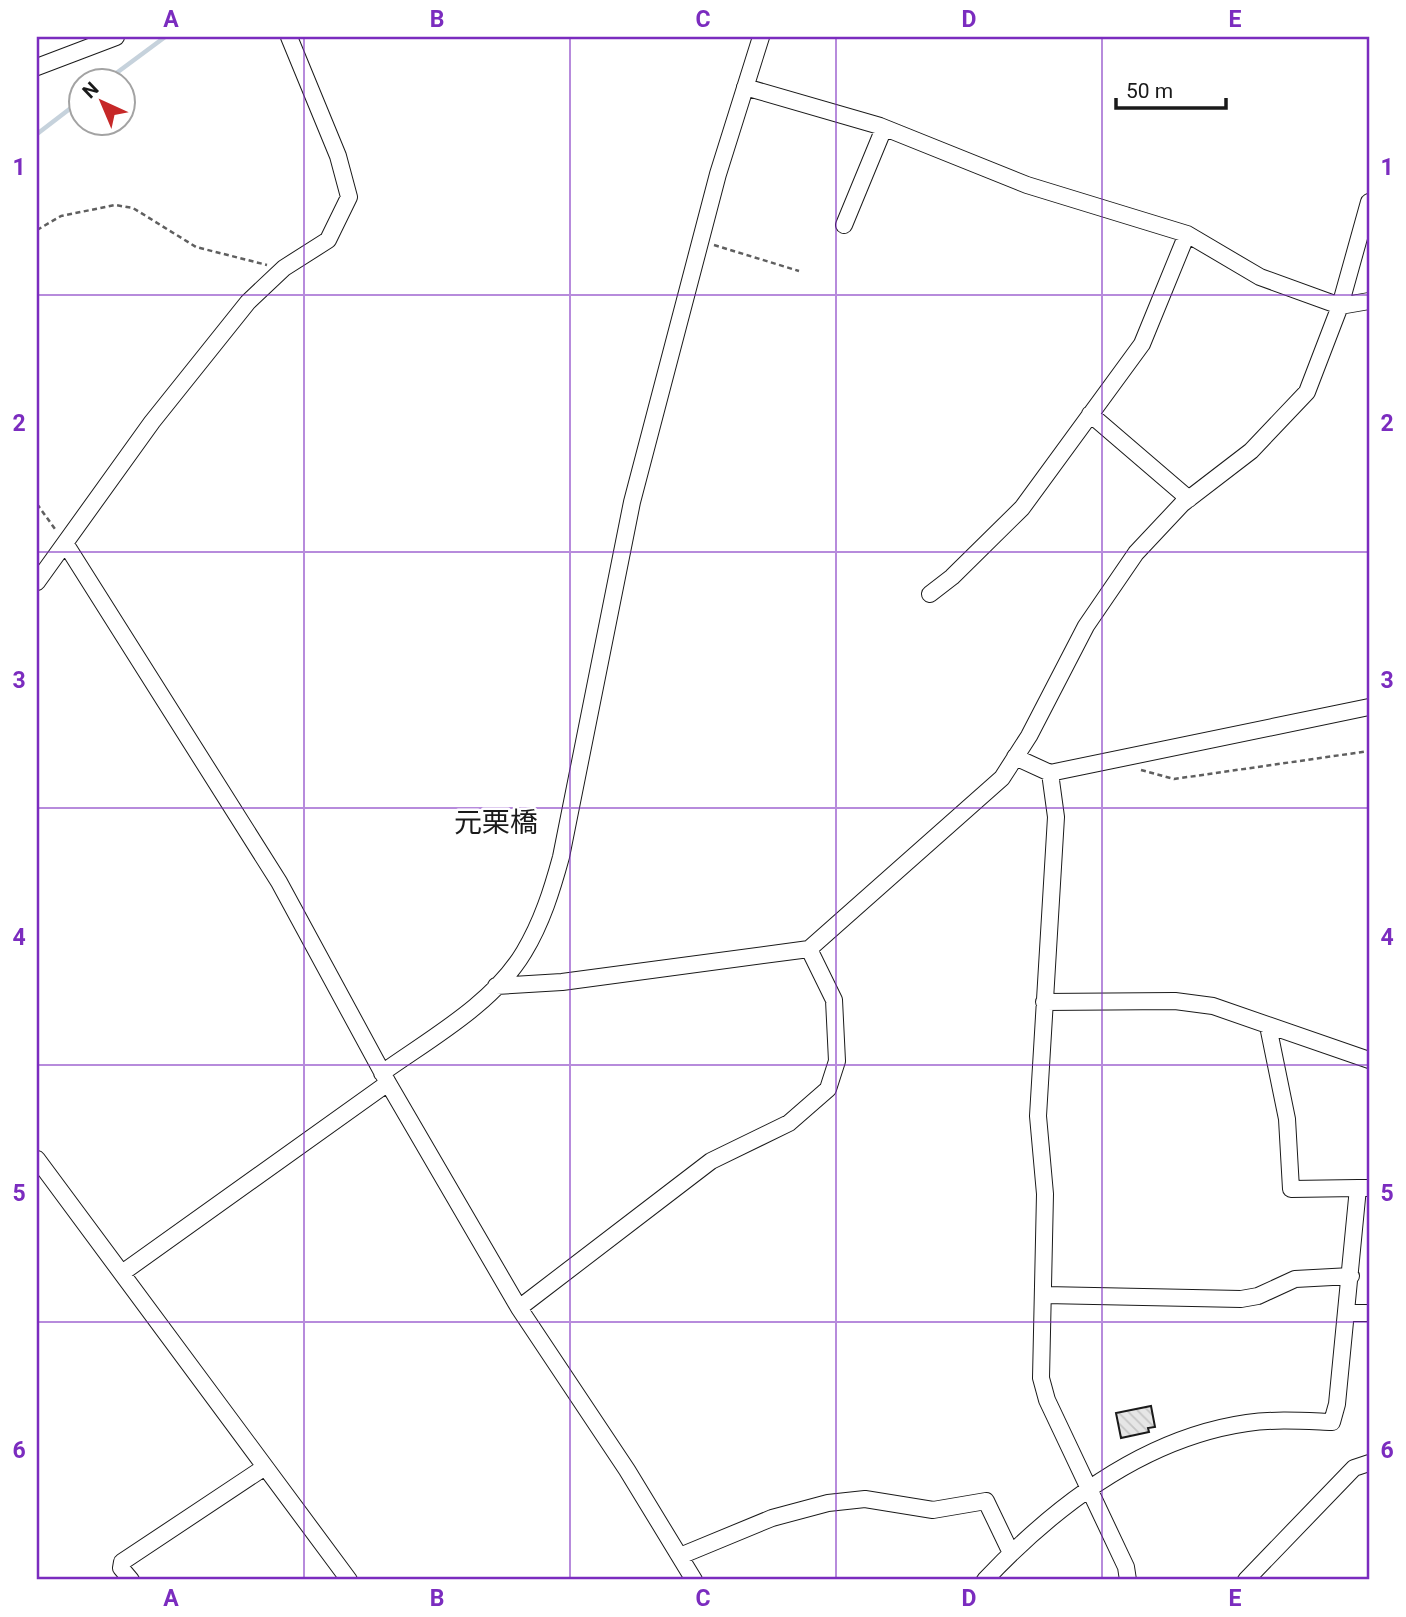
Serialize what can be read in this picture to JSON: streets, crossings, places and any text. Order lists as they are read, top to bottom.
{
  "districts": ["元栗橋"],
  "scale_bar": "50 m",
  "north": "top left",
  "grid": {
    "columns": [
      "A",
      "B",
      "C",
      "D",
      "E"
    ],
    "rows": [
      "1",
      "2",
      "3",
      "4",
      "5",
      "6"
    ]
  }
}
